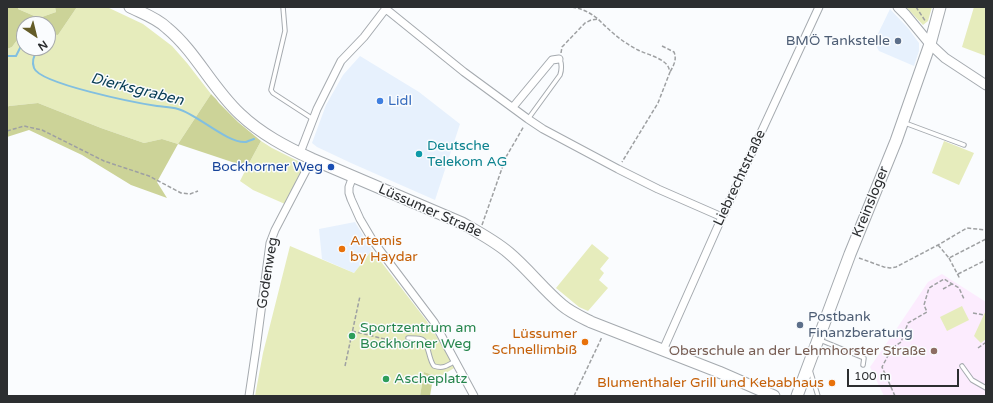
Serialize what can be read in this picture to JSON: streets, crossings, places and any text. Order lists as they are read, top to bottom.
{
  "streets": {
    "main road": ["Kreinsloger", "Lüssumer Straße"],
    "street": ["Liebrechtstraße", "Godenweg"]
  },
  "crossings": [
    ["Liebrechtstraße", "Lüssumer Straße"],
    ["Lüssumer Straße", "Godenweg"]
  ],
  "water": ["Dierksgraben"],
  "places": [
    "BMÖ Tankstelle",
    "Lidl",
    "Deutsche Telekom AG",
    "Bockhorner Weg",
    "Artemis by Haydar",
    "Postbank Finanzberatung",
    "Sportzentrum am Bockhorner Weg",
    "Lüssumer Schnellimbiß",
    "Oberschule an der Lehmhorster Straße",
    "Ascheplatz",
    "Blumenthaler Grill und Kebabhaus"
  ],
  "scale_bar": "100 m",
  "north": "bottom right"
}
